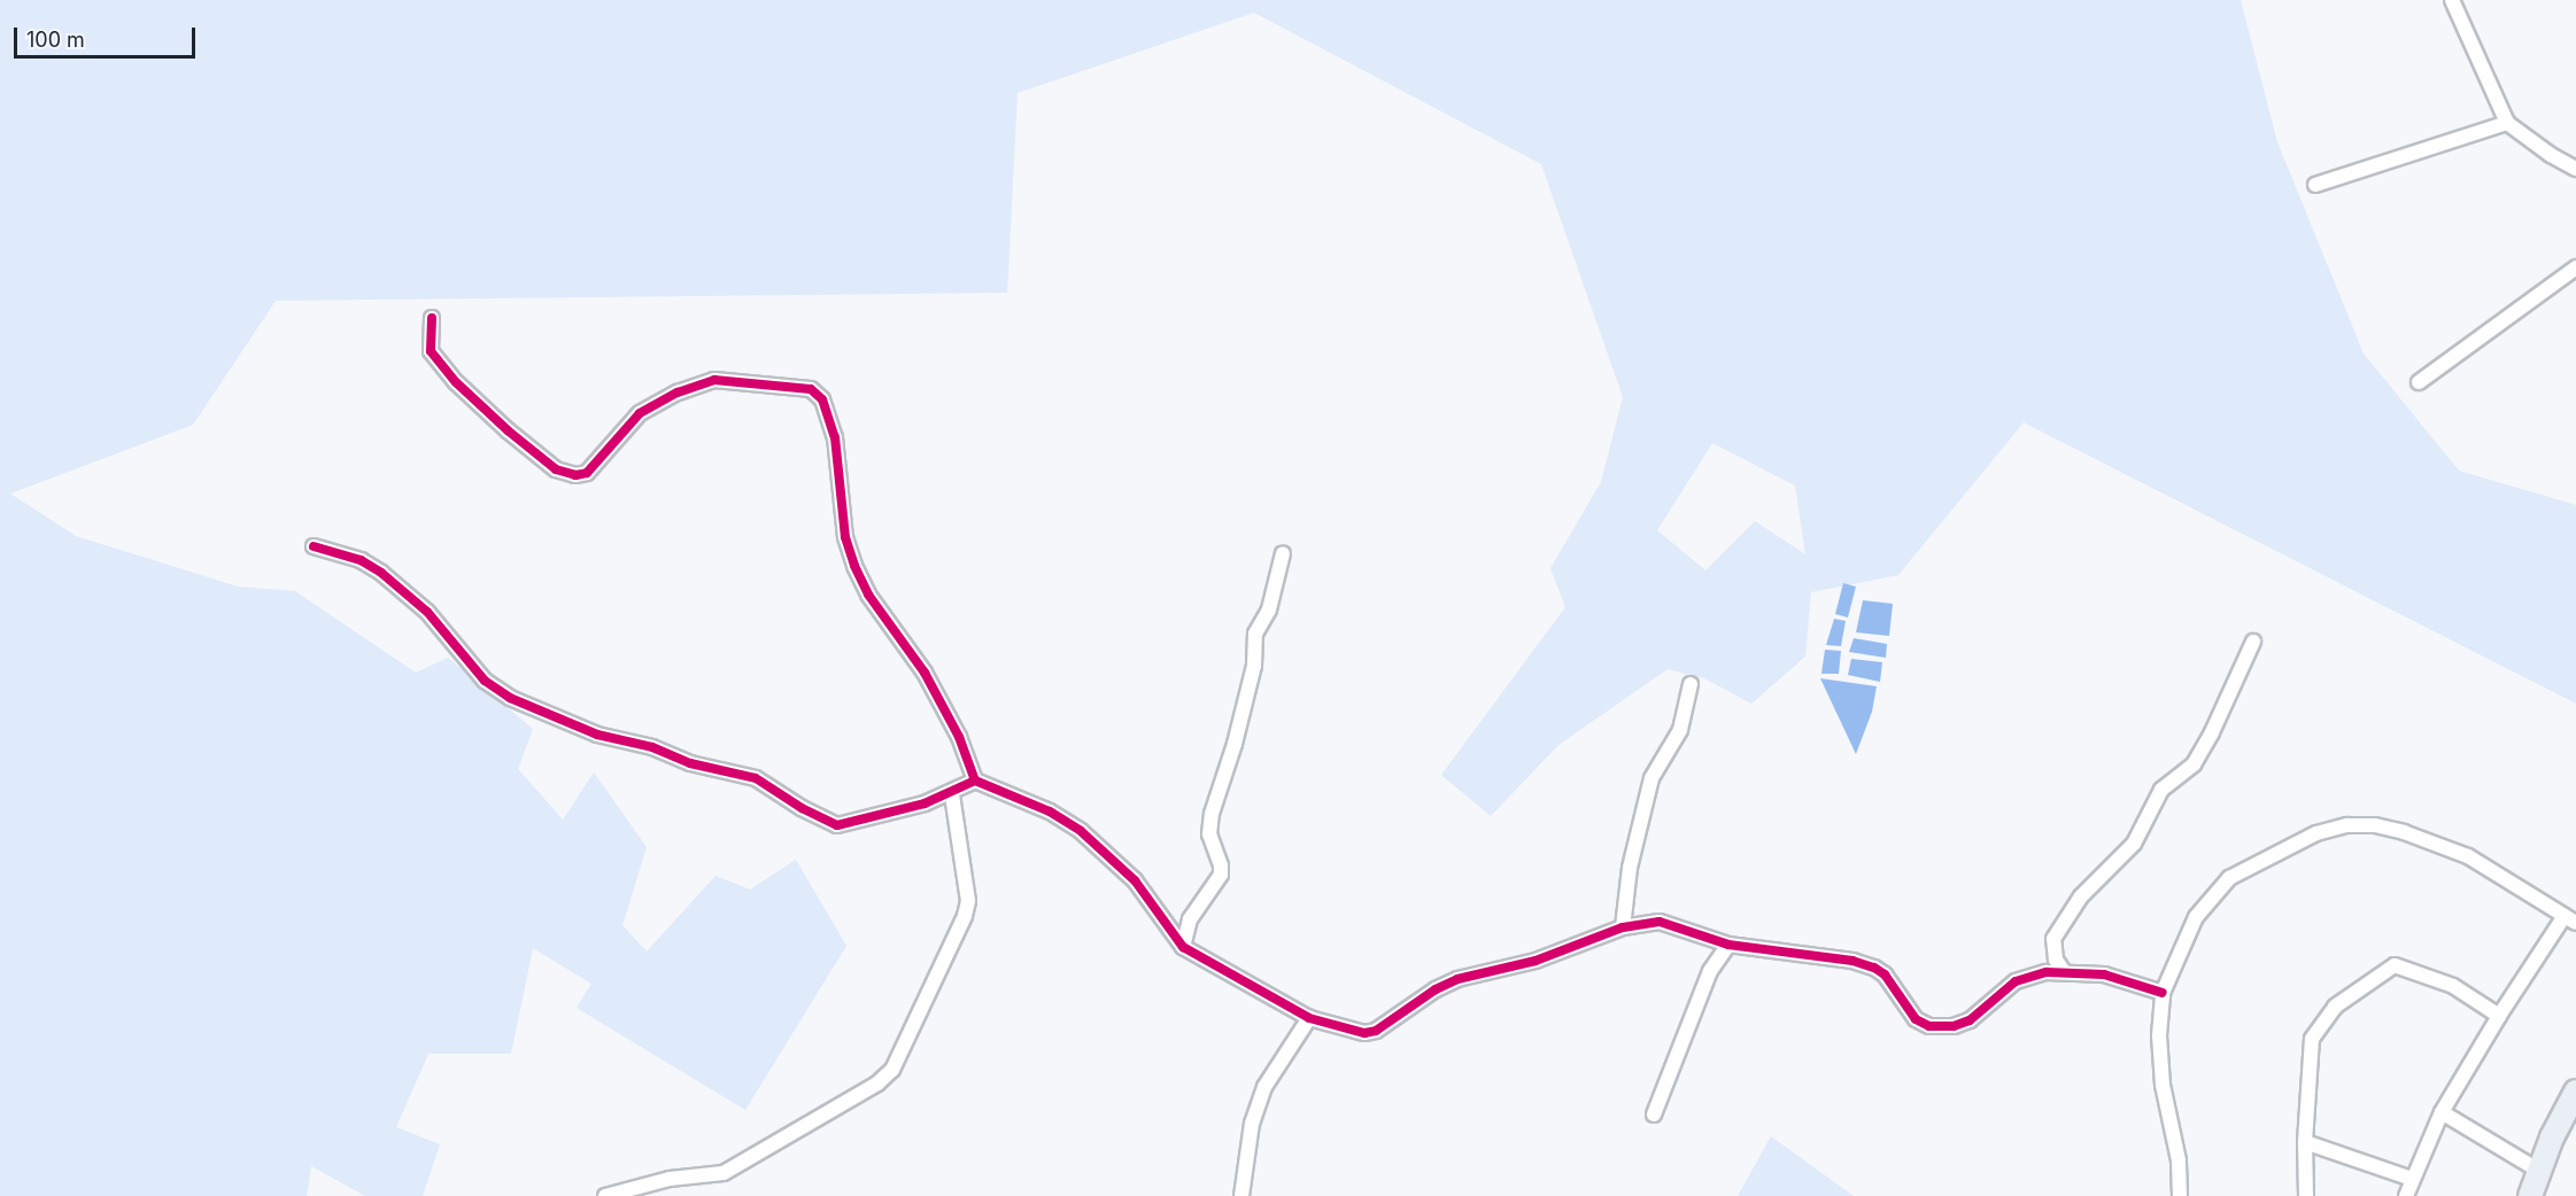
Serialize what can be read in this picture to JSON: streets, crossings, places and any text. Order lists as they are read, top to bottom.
{
  "scale_bar": "100 m"
}
